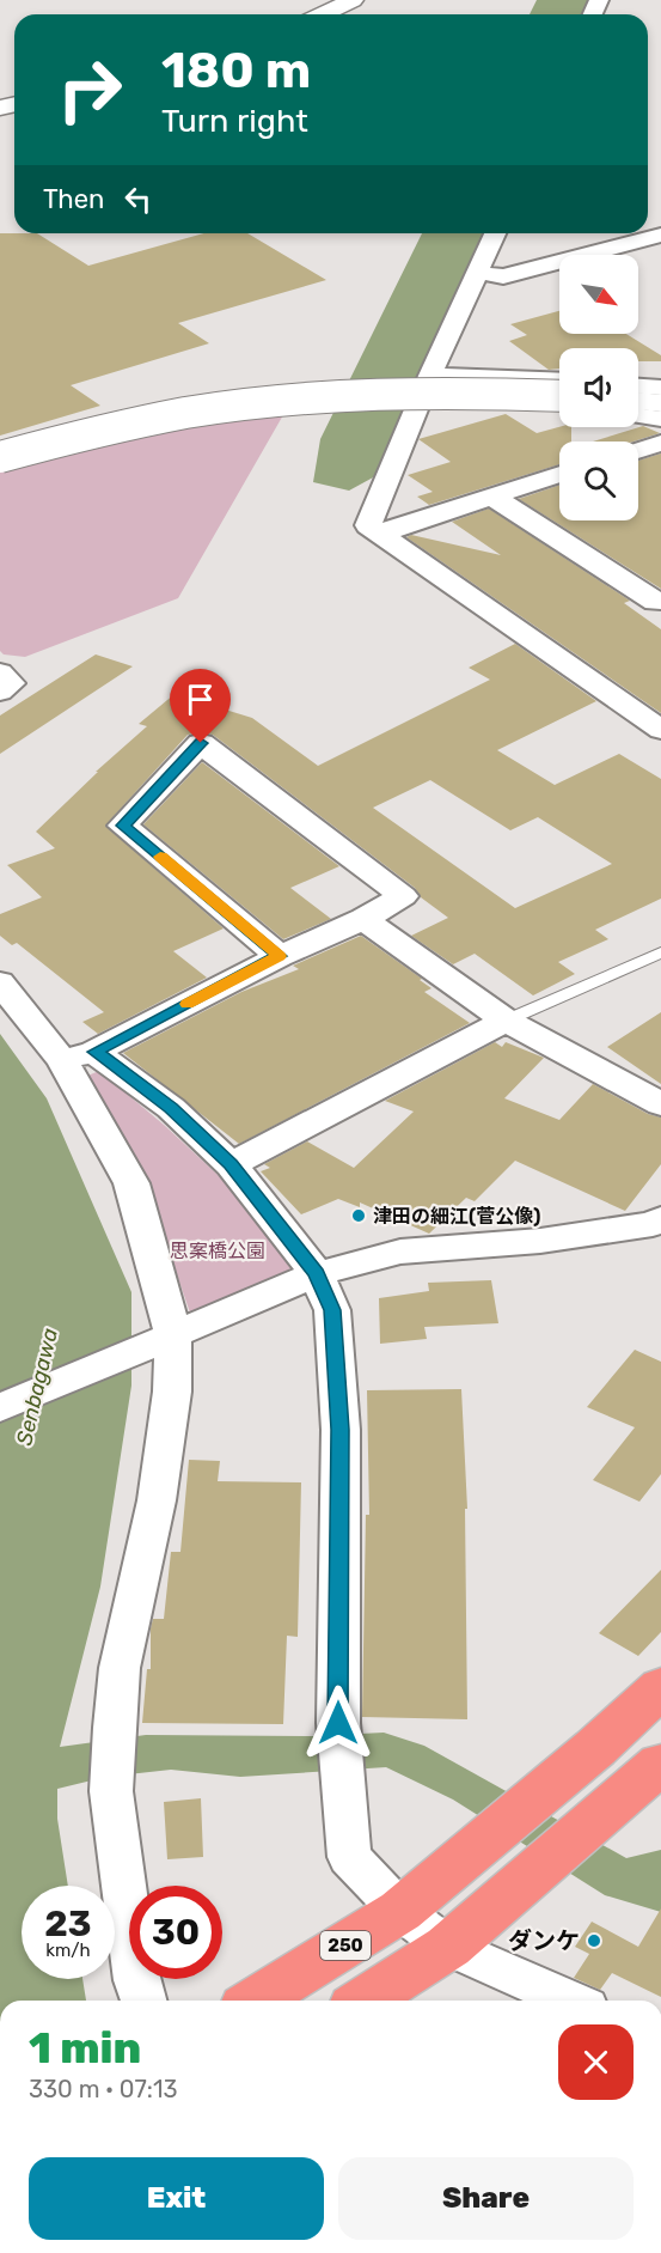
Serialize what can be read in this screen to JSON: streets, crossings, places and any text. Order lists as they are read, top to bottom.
{
  "streets": {
    "highway": ["250"]
  },
  "water": ["Senbagawa"],
  "parks": ["思案橋公園"],
  "places": ["津田の細江(菅公像)", "ダンケ"],
  "north": "bottom right",
  "page": {
    "turn": ["180 m", "Turn right"],
    "then": "Then",
    "speed": "23 km/h",
    "limit": "30",
    "heading": ["1 min", "330 m · 07:13"],
    "buttons": ["Exit", "Share"]
  }
}
